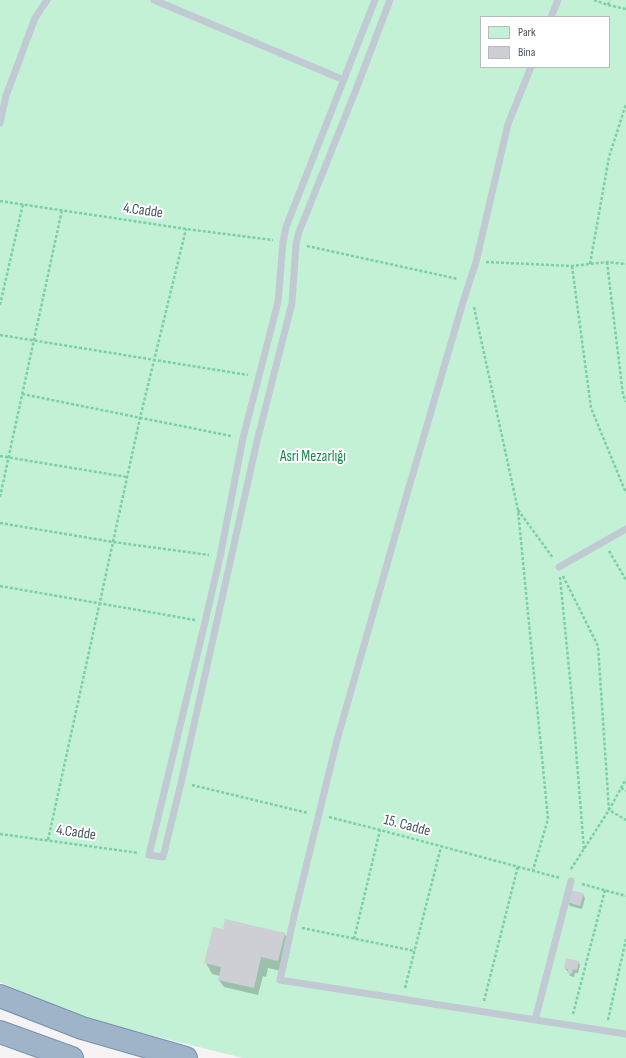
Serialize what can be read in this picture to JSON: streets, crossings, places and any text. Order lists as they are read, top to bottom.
{
  "streets": {
    "path": ["4.Cadde", "15. Cadde"]
  },
  "parks": ["Asri Mezarlığı"],
  "legend": ["Park", "Bina"]
}
